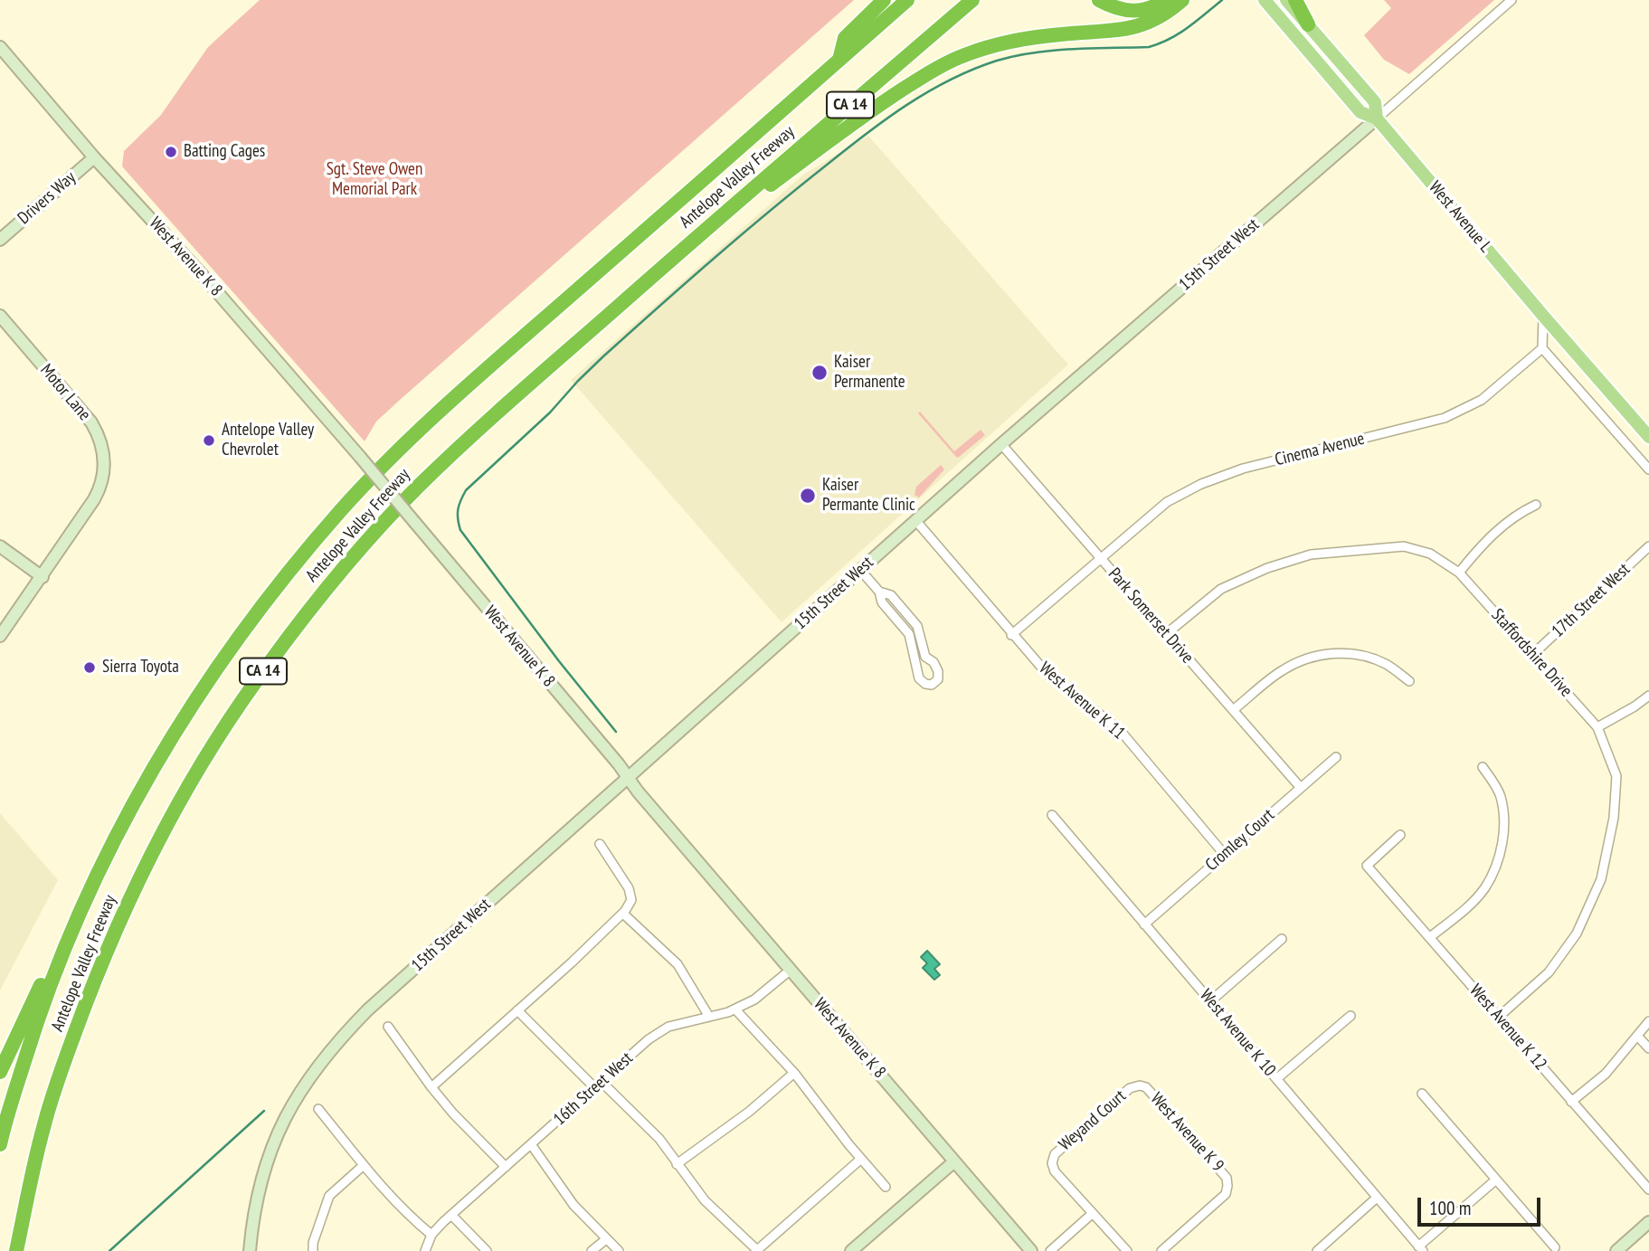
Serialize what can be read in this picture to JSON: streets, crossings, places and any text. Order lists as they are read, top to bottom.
{
  "streets": {
    "highway": ["CA 14", "Antelope Valley Freeway"],
    "main road": ["West Avenue L"],
    "street": [
      "Drivers Way",
      "15th Street West",
      "West Avenue K 8",
      "Motor Lane",
      "Cinema Avenue",
      "17th Street West",
      "Park Somerset Drive",
      "Staffordshire Drive",
      "West Avenue K 11",
      "Cromley Court",
      "West Avenue K 12",
      "West Avenue K 10",
      "16th Street West",
      "Weyand Court",
      "West Avenue K 9"
    ]
  },
  "crossings": [
    ["Drivers Way", "West Avenue K 8"],
    ["West Avenue L", "15th Street West"],
    ["15th Street West", "West Avenue K 8"],
    ["15th Street West", "Park Somerset Drive"],
    ["15th Street West", "West Avenue K 11"],
    ["West Avenue K 8", "16th Street West"],
    ["Cinema Avenue", "Park Somerset Drive"],
    ["Cinema Avenue", "West Avenue K 11"],
    ["17th Street West", "Staffordshire Drive"],
    ["Park Somerset Drive", "Staffordshire Drive"],
    ["Park Somerset Drive", "Cromley Court"],
    ["Staffordshire Drive", "West Avenue K 12"],
    ["West Avenue K 11", "Cromley Court"],
    ["Cromley Court", "West Avenue K 10"],
    ["Weyand Court", "West Avenue K 9"]
  ],
  "parks": ["Sgt. Steve Owen Memorial Park"],
  "places": [
    "Batting Cages",
    "Kaiser Permanente",
    "Antelope Valley Chevrolet",
    "Kaiser Permante Clinic",
    "Sierra Toyota"
  ],
  "scale_bar": "100 m"
}
